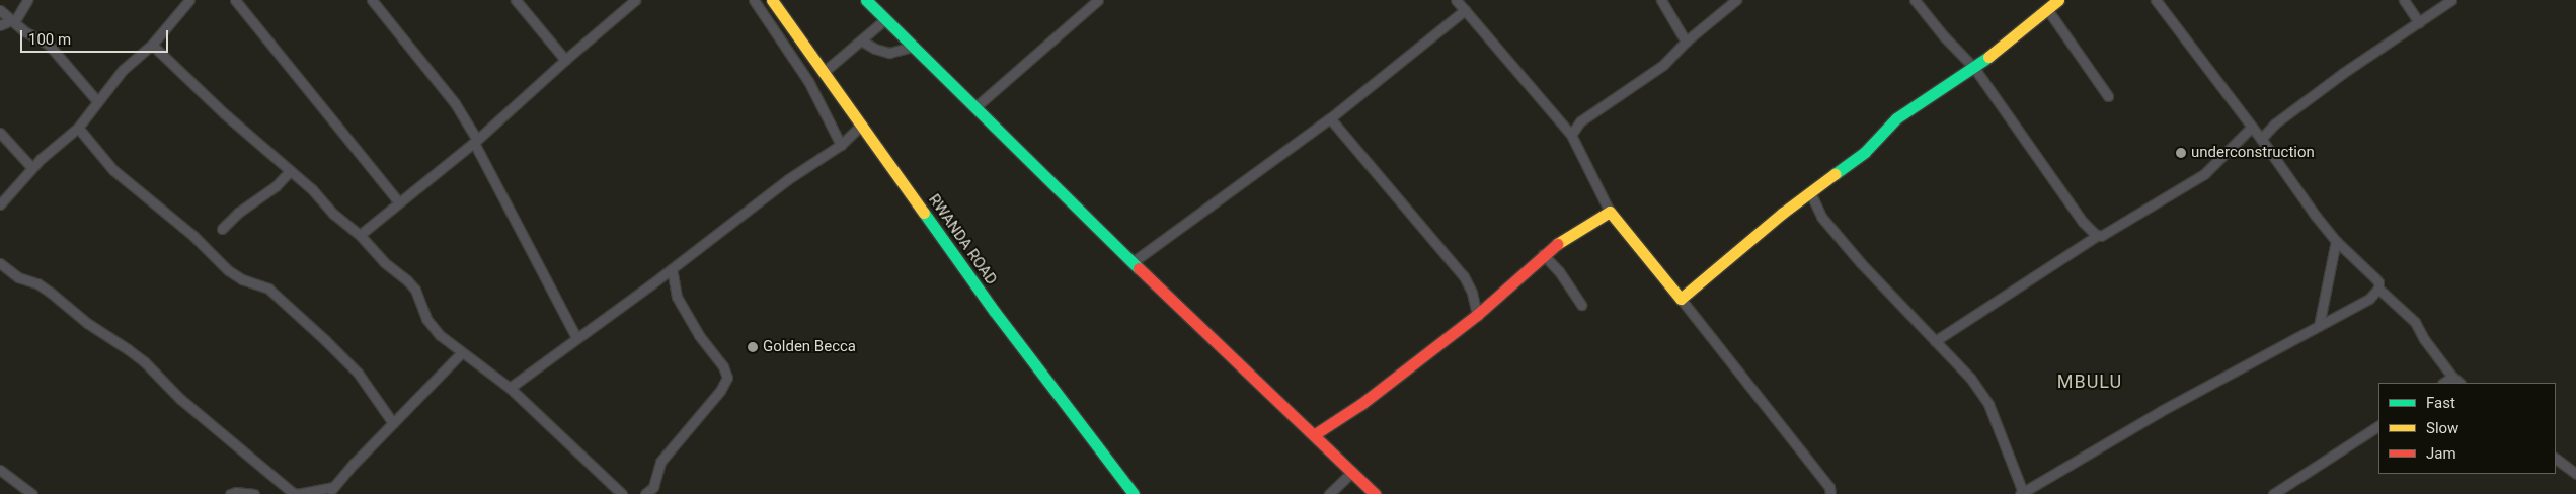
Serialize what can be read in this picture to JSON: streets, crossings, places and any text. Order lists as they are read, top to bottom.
{
  "streets": {
    "main road": ["RWANDA ROAD"]
  },
  "districts": ["MBULU"],
  "places": ["underconstruction", "Golden Becca"],
  "legend": ["Fast", "Slow", "Jam"],
  "scale_bar": "100 m"
}
